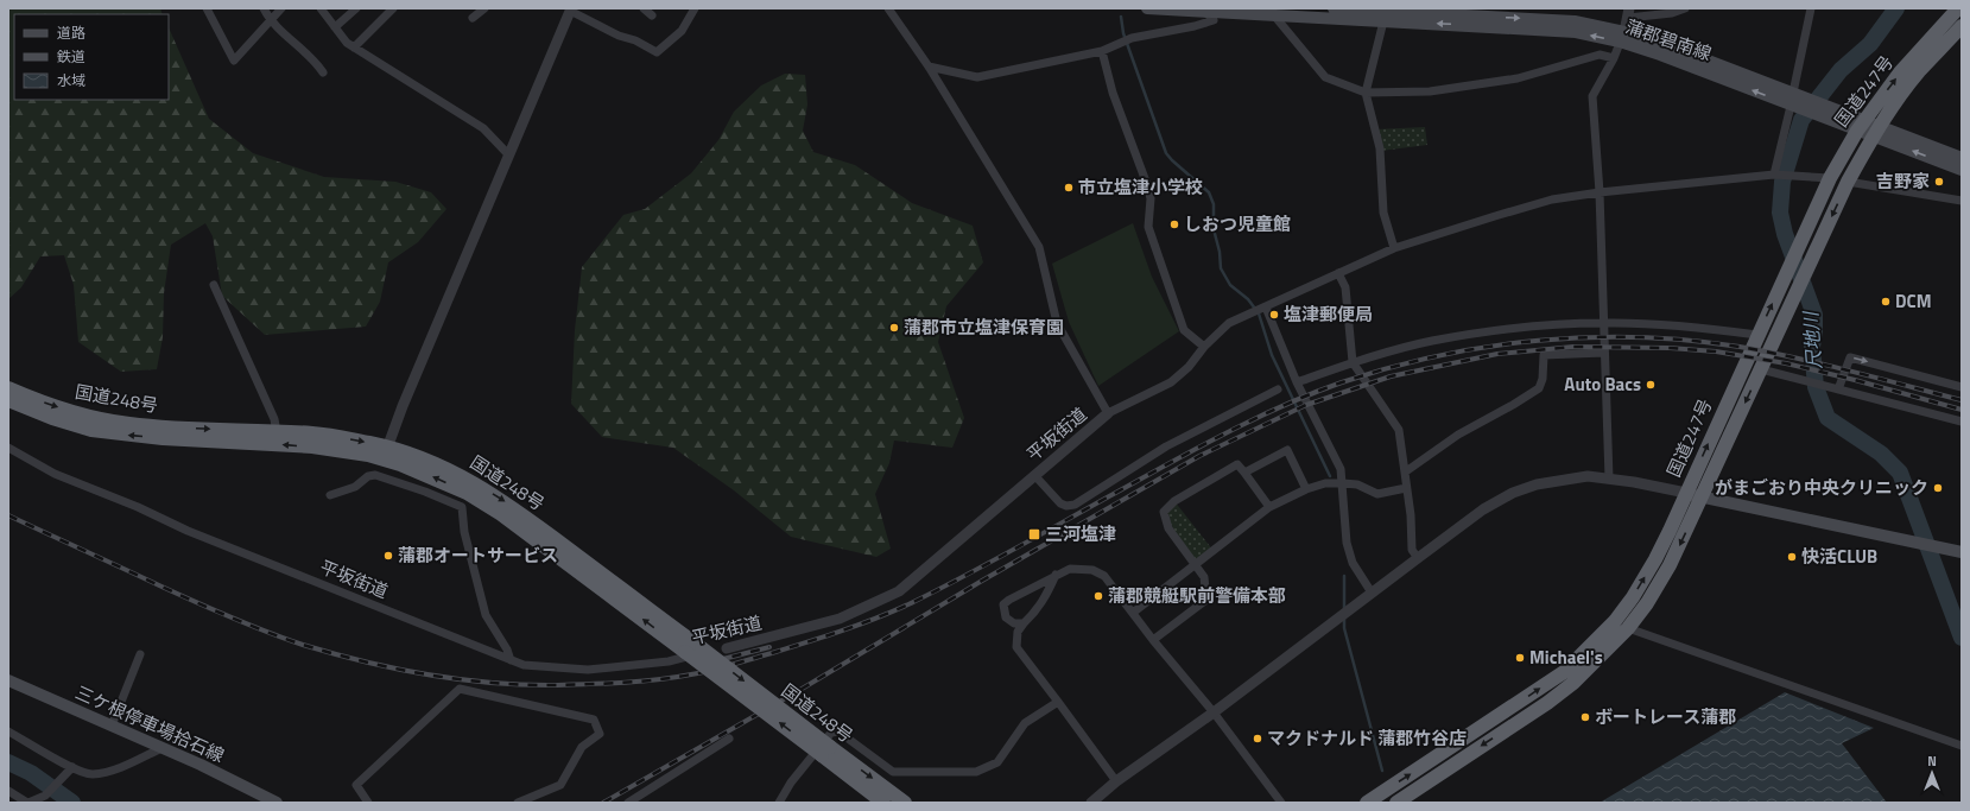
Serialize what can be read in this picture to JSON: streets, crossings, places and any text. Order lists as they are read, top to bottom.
{
  "streets": {
    "highway": ["国道247号", "国道248号"],
    "main road": ["蒲郡碧南線", "三ケ根停車場拾石線"],
    "street": ["平坂街道"]
  },
  "crossings": [
    ["蒲郡碧南線", "国道247号"],
    ["国道247号", "平坂街道"]
  ],
  "water": ["尺地川"],
  "places": {
    "other": [
      "吉野家",
      "市立塩津小学校",
      "しおつ児童館",
      "DCM",
      "塩津郵便局",
      "蒲郡市立塩津保育園",
      "Auto Bacs",
      "がまごおり中央クリニック",
      "蒲郡オートサービス",
      "快活CLUB",
      "蒲郡競艇駅前警備本部",
      "Michael's",
      "ボートレース蒲郡",
      "マクドナルド 蒲郡竹谷店"
    ],
    "transit": ["三河塩津"]
  },
  "legend": ["道路", "鉄道", "水域"],
  "north": "top"
}
